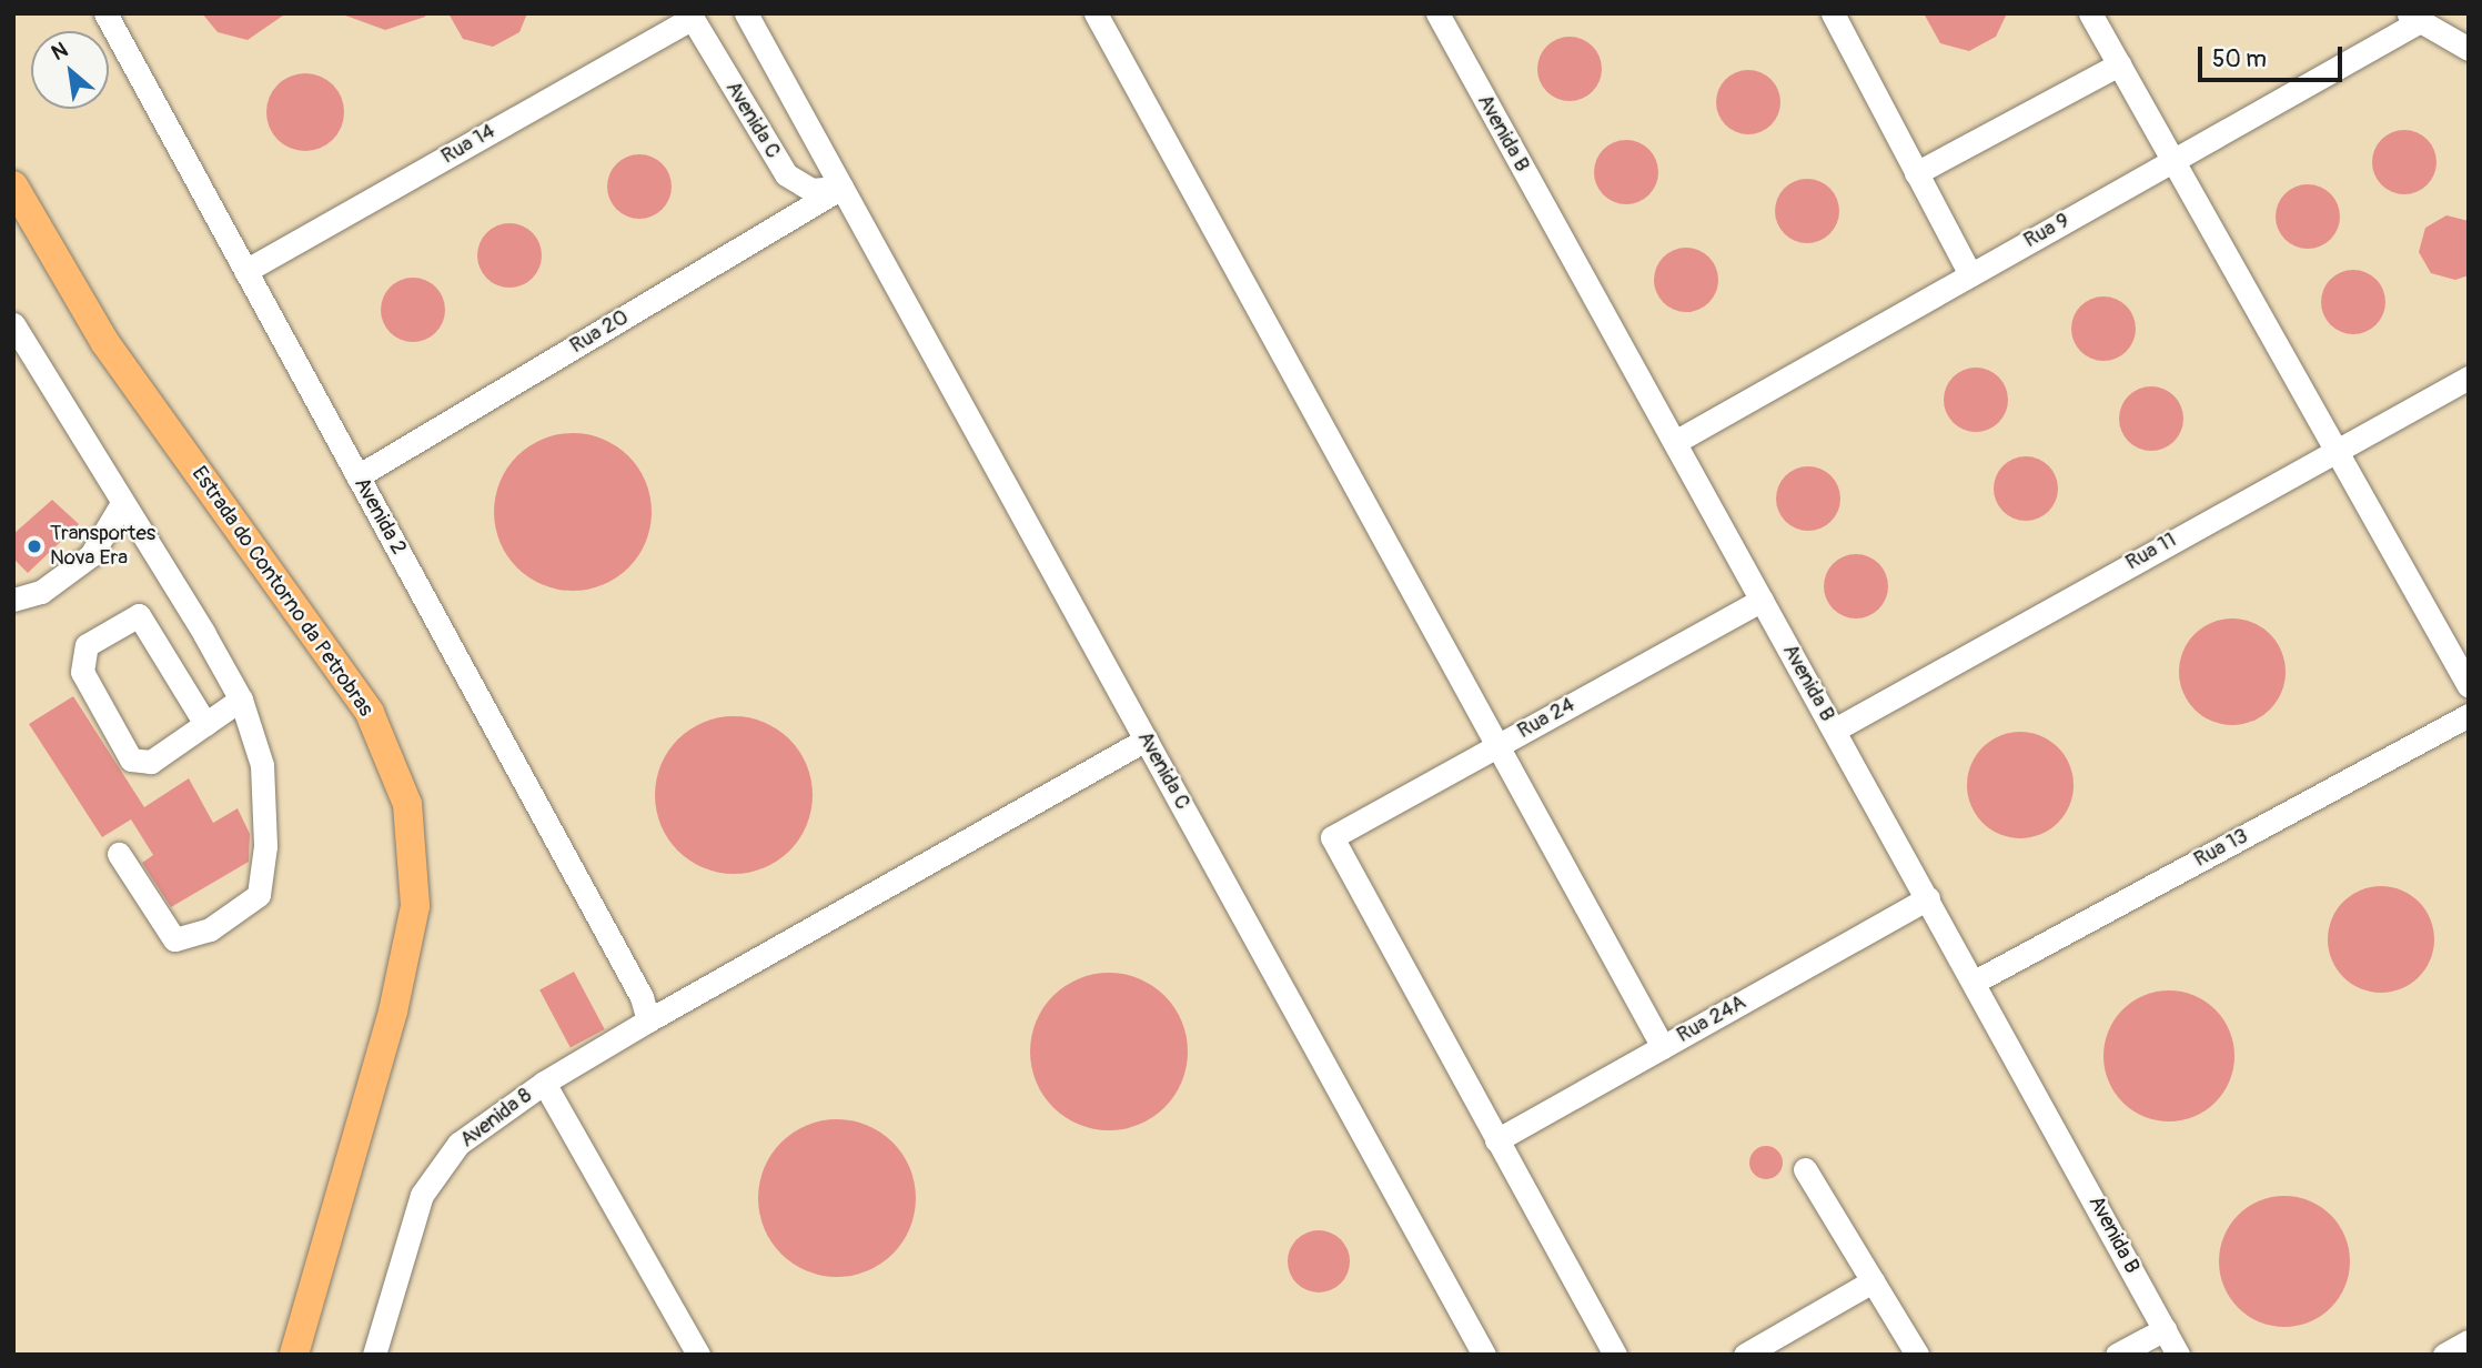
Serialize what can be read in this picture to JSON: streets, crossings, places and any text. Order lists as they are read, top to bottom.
{
  "streets": {
    "main road": ["Estrada do Contorno da Petrobras"],
    "lane": [
      "Avenida C",
      "Avenida B",
      "Rua 14",
      "Rua 9",
      "Rua 20",
      "Avenida 2",
      "Rua 11",
      "Rua 24",
      "Rua 13",
      "Rua 24A",
      "Avenida 8"
    ]
  },
  "crossings": [
    ["Avenida C", "Rua 14"],
    ["Avenida C", "Rua 20"],
    ["Avenida C", "Avenida 8"],
    ["Avenida B", "Rua 9"],
    ["Avenida B", "Rua 11"],
    ["Avenida B", "Rua 24"],
    ["Avenida B", "Rua 13"],
    ["Avenida B", "Rua 24A"],
    ["Rua 14", "Avenida 2"],
    ["Rua 20", "Avenida 2"],
    ["Avenida 2", "Avenida 8"],
    ["Rua 24", "Rua 24A"]
  ],
  "places": ["Transportes Nova Era"],
  "scale_bar": "50 m",
  "north": "top left"
}
